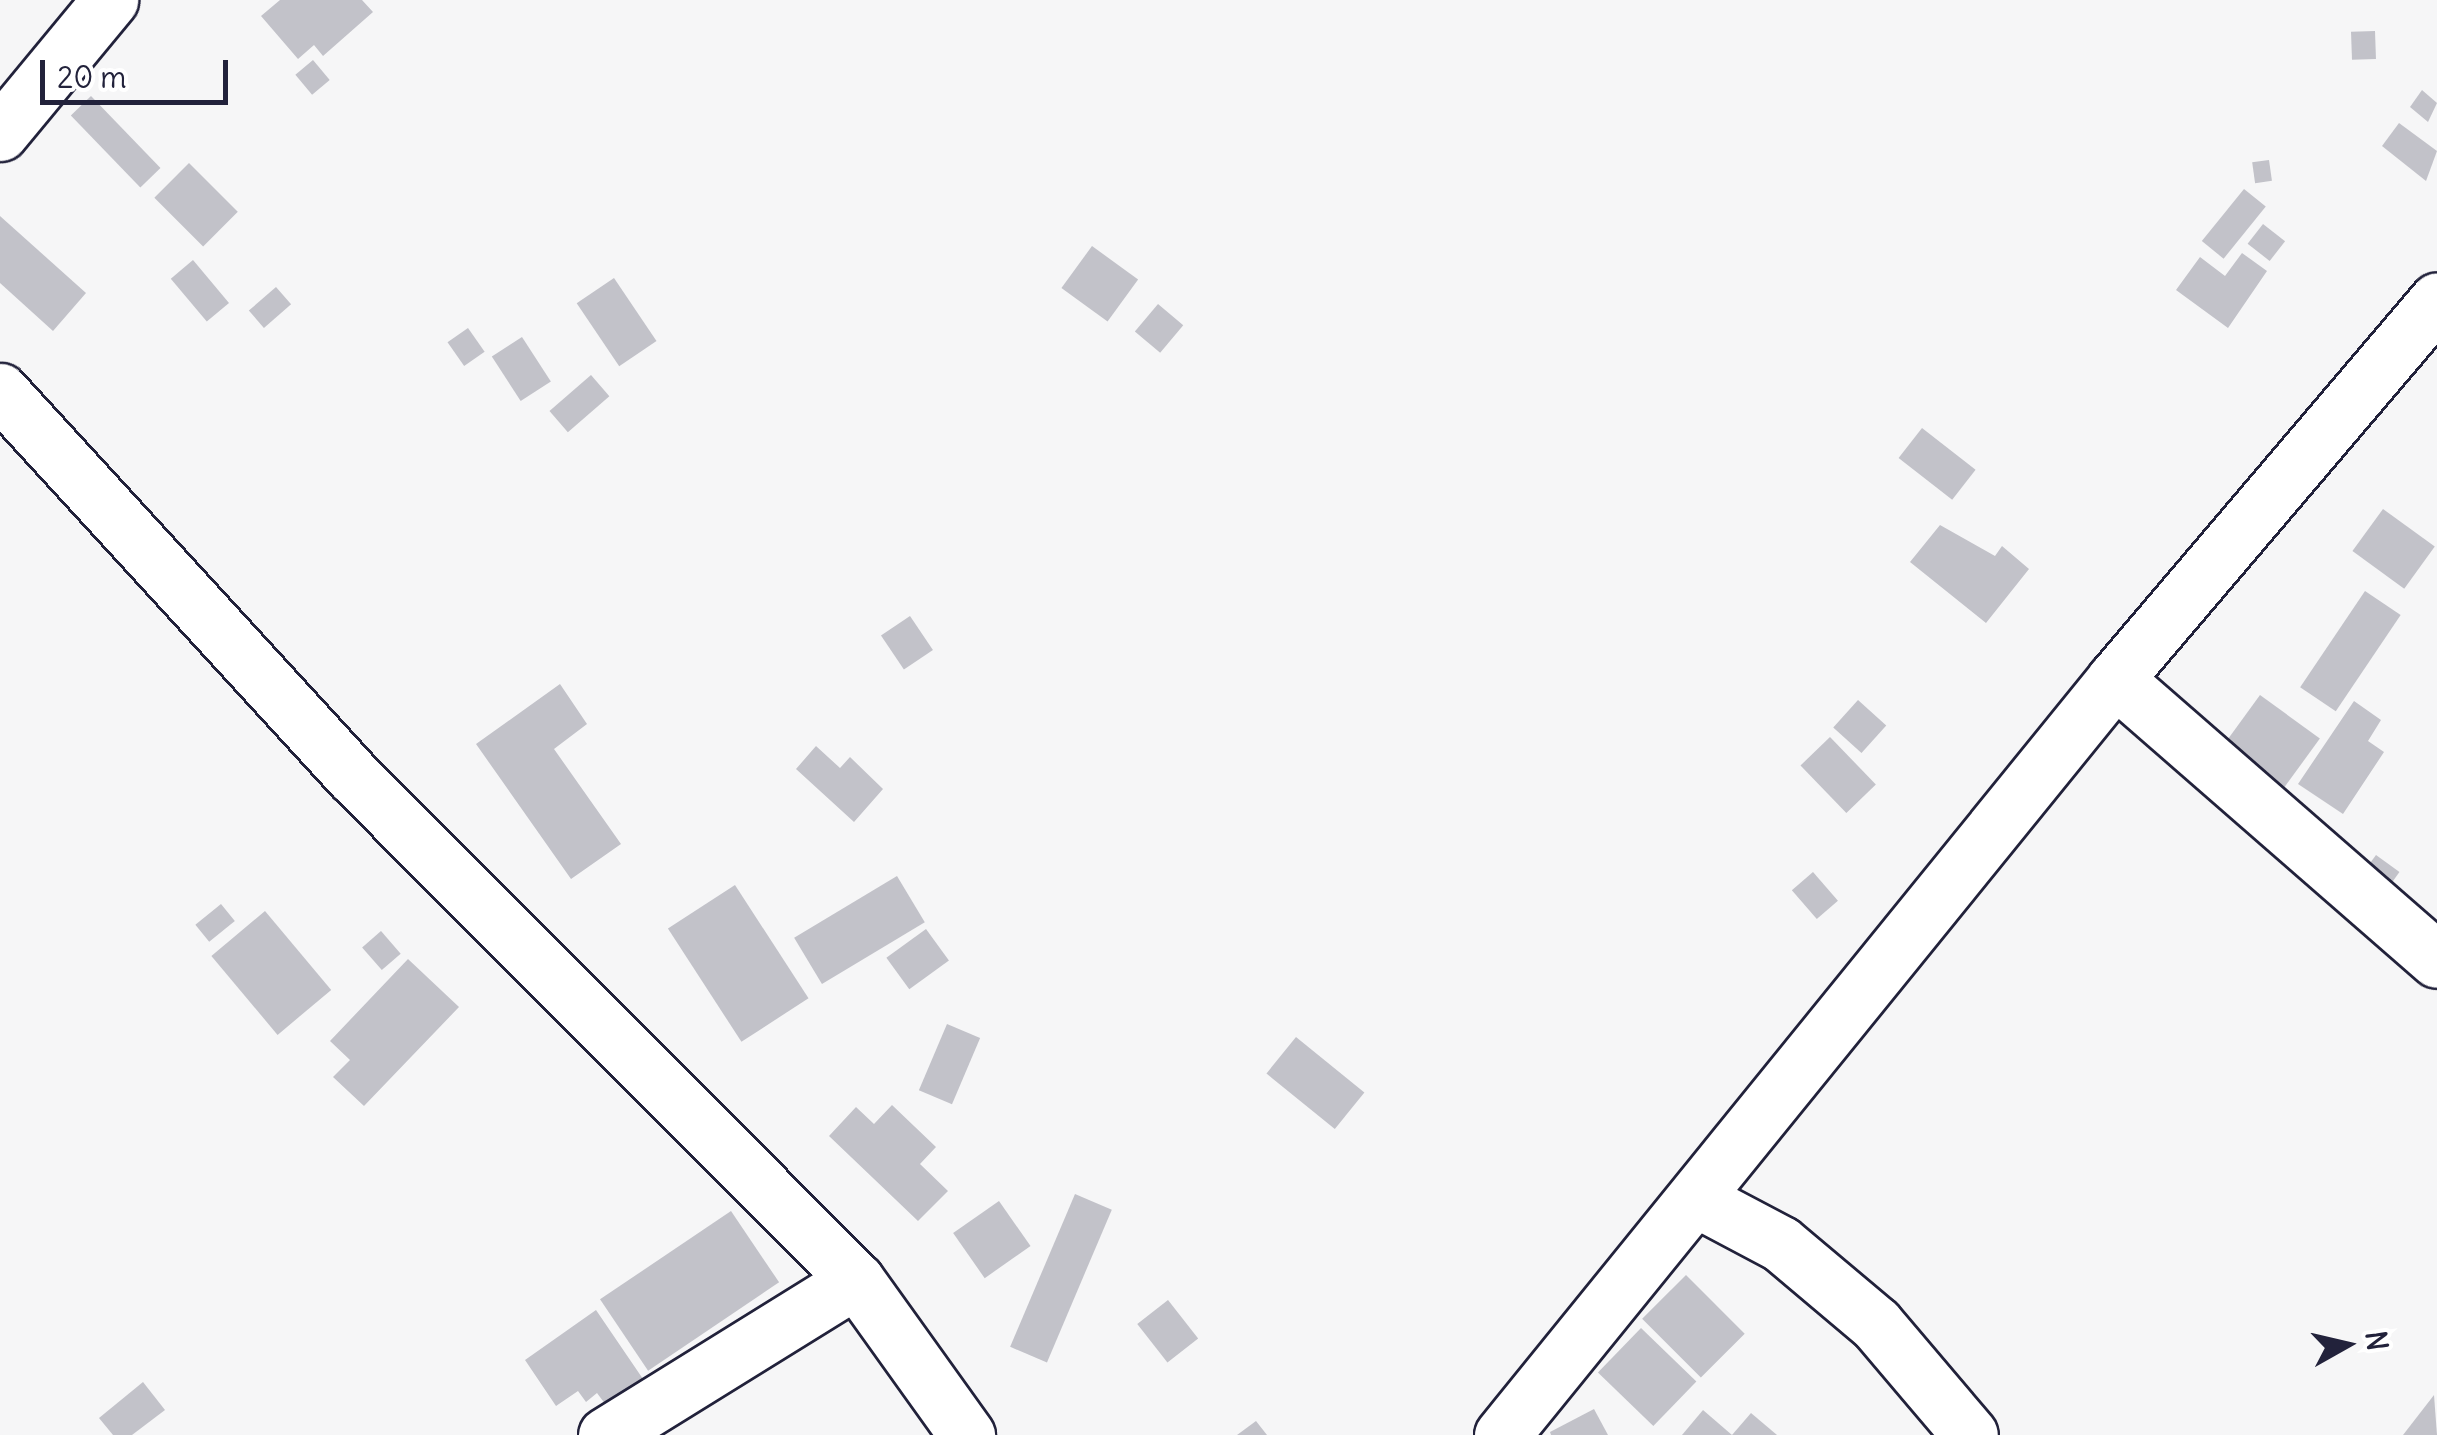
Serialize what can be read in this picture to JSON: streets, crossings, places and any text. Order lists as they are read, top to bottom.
{
  "scale_bar": "20 m",
  "north": "right"
}
